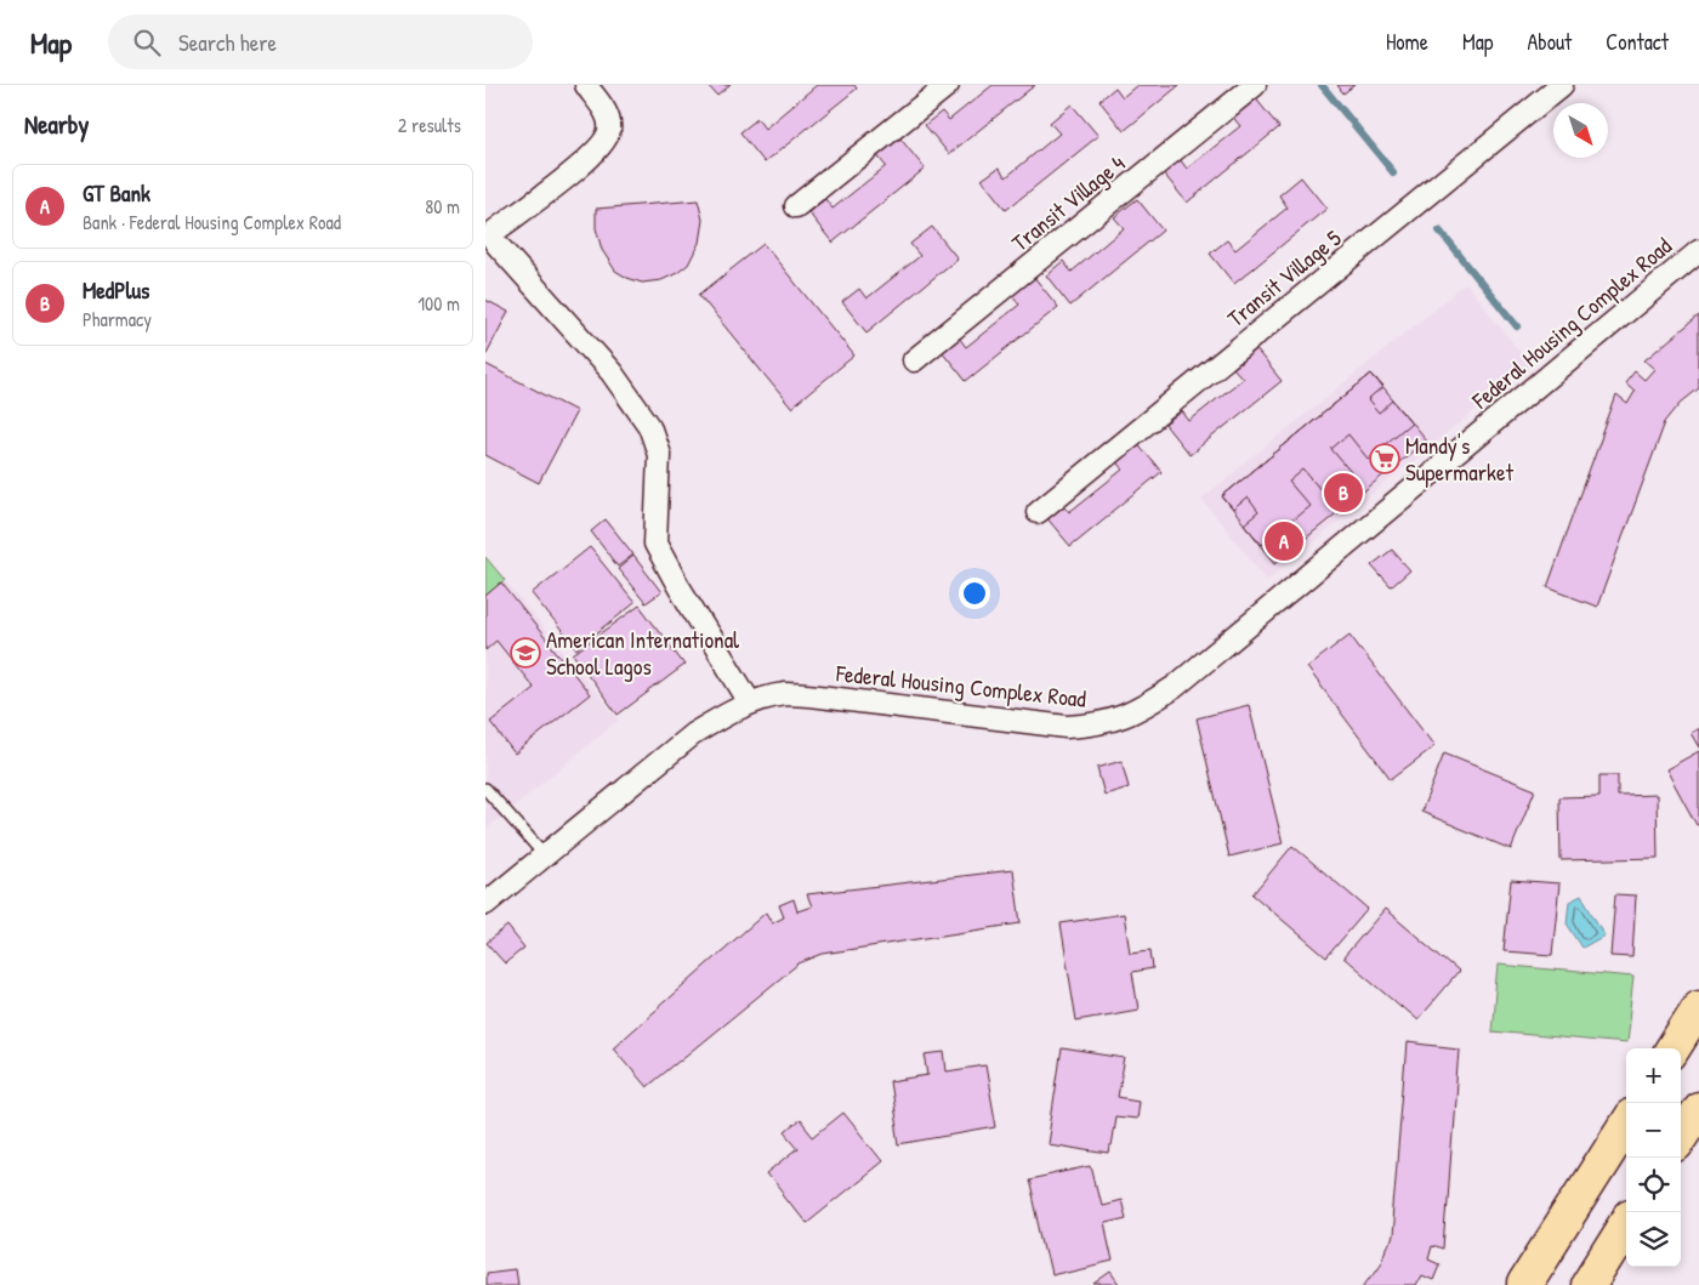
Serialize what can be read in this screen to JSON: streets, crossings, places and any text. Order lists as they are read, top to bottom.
{
  "streets": {
    "street": ["Transit Village 4", "Transit Village 5", "Federal Housing Complex Road"]
  },
  "places": {
    "supermarket": ["Mandy's Supermarket"],
    "school or university": ["American International School Lagos"]
  },
  "north": "bottom right",
  "page": {
    "header": "Map",
    "search": "Search here",
    "nav": [
      "Home",
      "Map",
      "About",
      "Contact"
    ],
    "heading": ["Nearby", "2 results"],
    "list": [
      {
        "mark": "A",
        "name": "GT Bank",
        "note": "Bank · Federal Housing Complex Road",
        "value": "80 m"
      },
      {
        "mark": "B",
        "name": "MedPlus",
        "note": "Pharmacy",
        "value": "100 m"
      }
    ],
    "pins": ["B", "A"],
    "map_buttons": ["+", "−"]
  }
}
